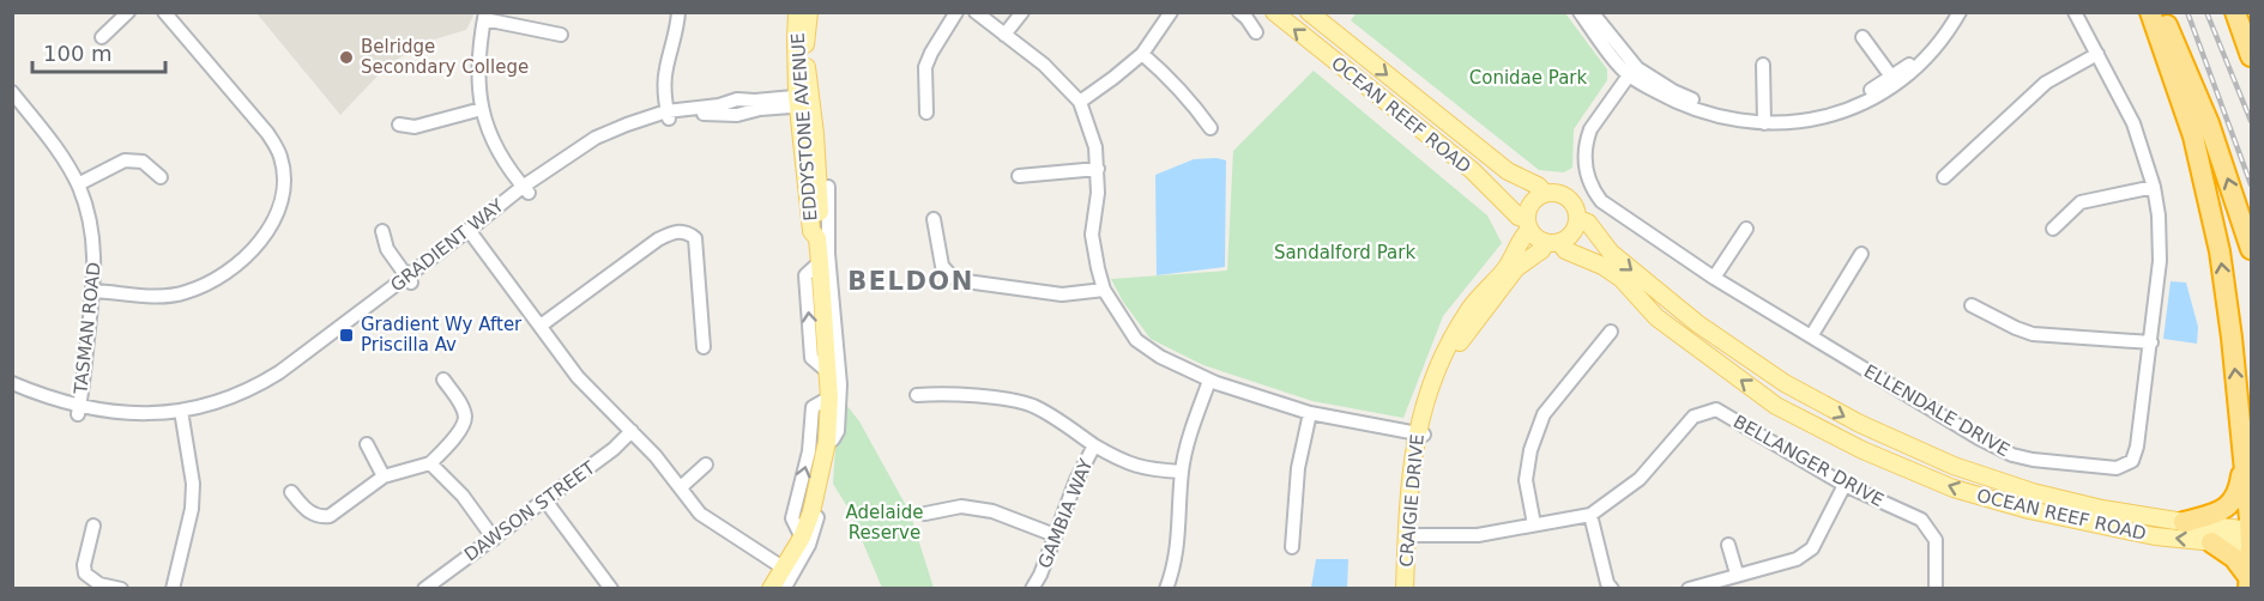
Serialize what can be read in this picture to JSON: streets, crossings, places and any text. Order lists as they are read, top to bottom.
{
  "streets": {
    "main road": ["OCEAN REEF ROAD", "EDDYSTONE AVENUE", "CRAIGIE DRIVE"],
    "street": [
      "GRADIENT WAY",
      "TASMAN ROAD",
      "ELLENDALE DRIVE",
      "BELLANGER DRIVE",
      "DAWSON STREET",
      "GAMBIA WAY"
    ]
  },
  "crossings": [
    ["OCEAN REEF ROAD", "CRAIGIE DRIVE"],
    ["EDDYSTONE AVENUE", "GRADIENT WAY"],
    ["GRADIENT WAY", "TASMAN ROAD"],
    ["BELLANGER DRIVE", "CRAIGIE DRIVE"]
  ],
  "districts": ["BELDON"],
  "parks": ["Conidae Park", "Sandalford Park", "Adelaide Reserve"],
  "places": {
    "other": ["Belridge Secondary College"],
    "transit": ["Gradient Wy After Priscilla Av"]
  },
  "scale_bar": "100 m"
}
